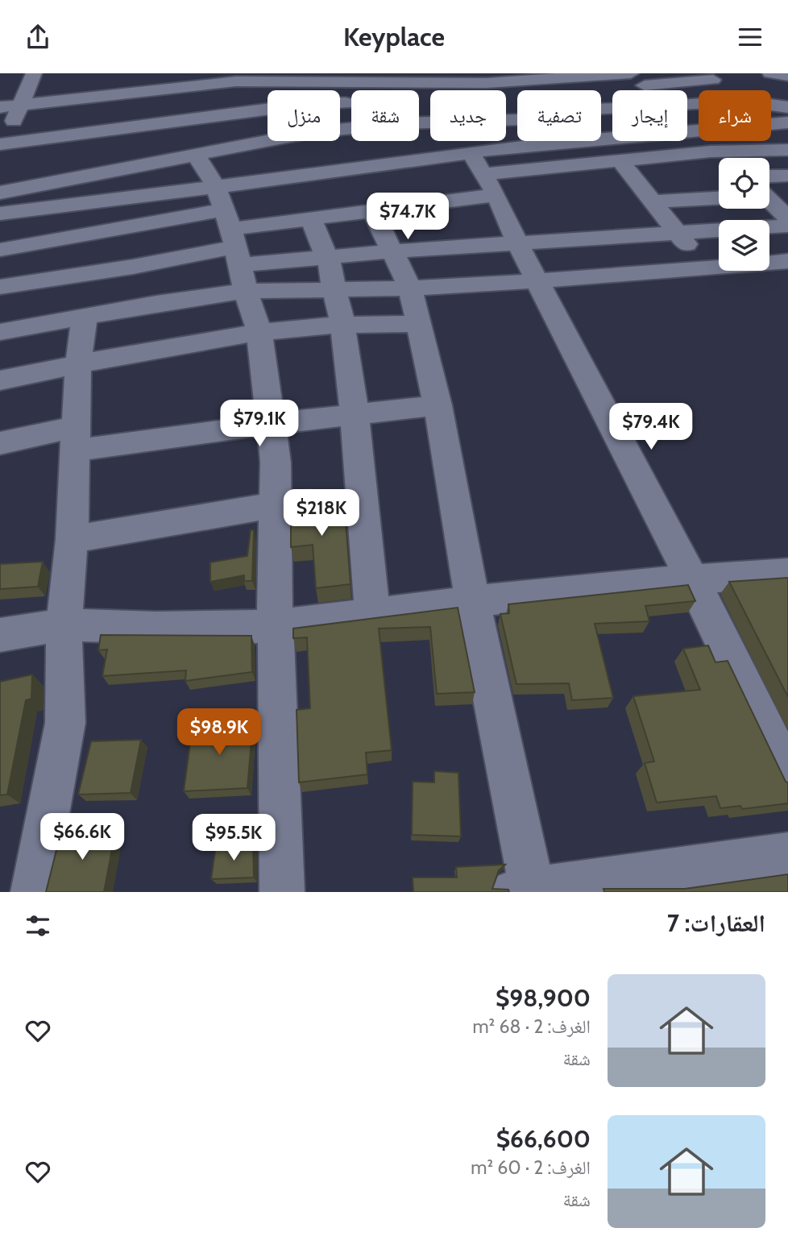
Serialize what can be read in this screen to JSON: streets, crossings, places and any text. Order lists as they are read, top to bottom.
{
  "page": {
    "header": "Keyplace",
    "chip": [
      "شراء",
      "إيجار",
      "تصفية",
      "جديد",
      "شقة",
      "منزل"
    ],
    "price": [
      "$74.7K",
      "$79.1K",
      "$79.4K",
      "$218K",
      "$98.9K",
      "$66.6K",
      "$95.5K"
    ],
    "heading": "العقارات: 7",
    "list": [
      {
        "name": "$98,900",
        "note": "الغرف: 2 · 68 m² · شقة"
      },
      {
        "name": "$66,600",
        "note": "الغرف: 2 · 60 m² · شقة"
      }
    ]
  }
}
